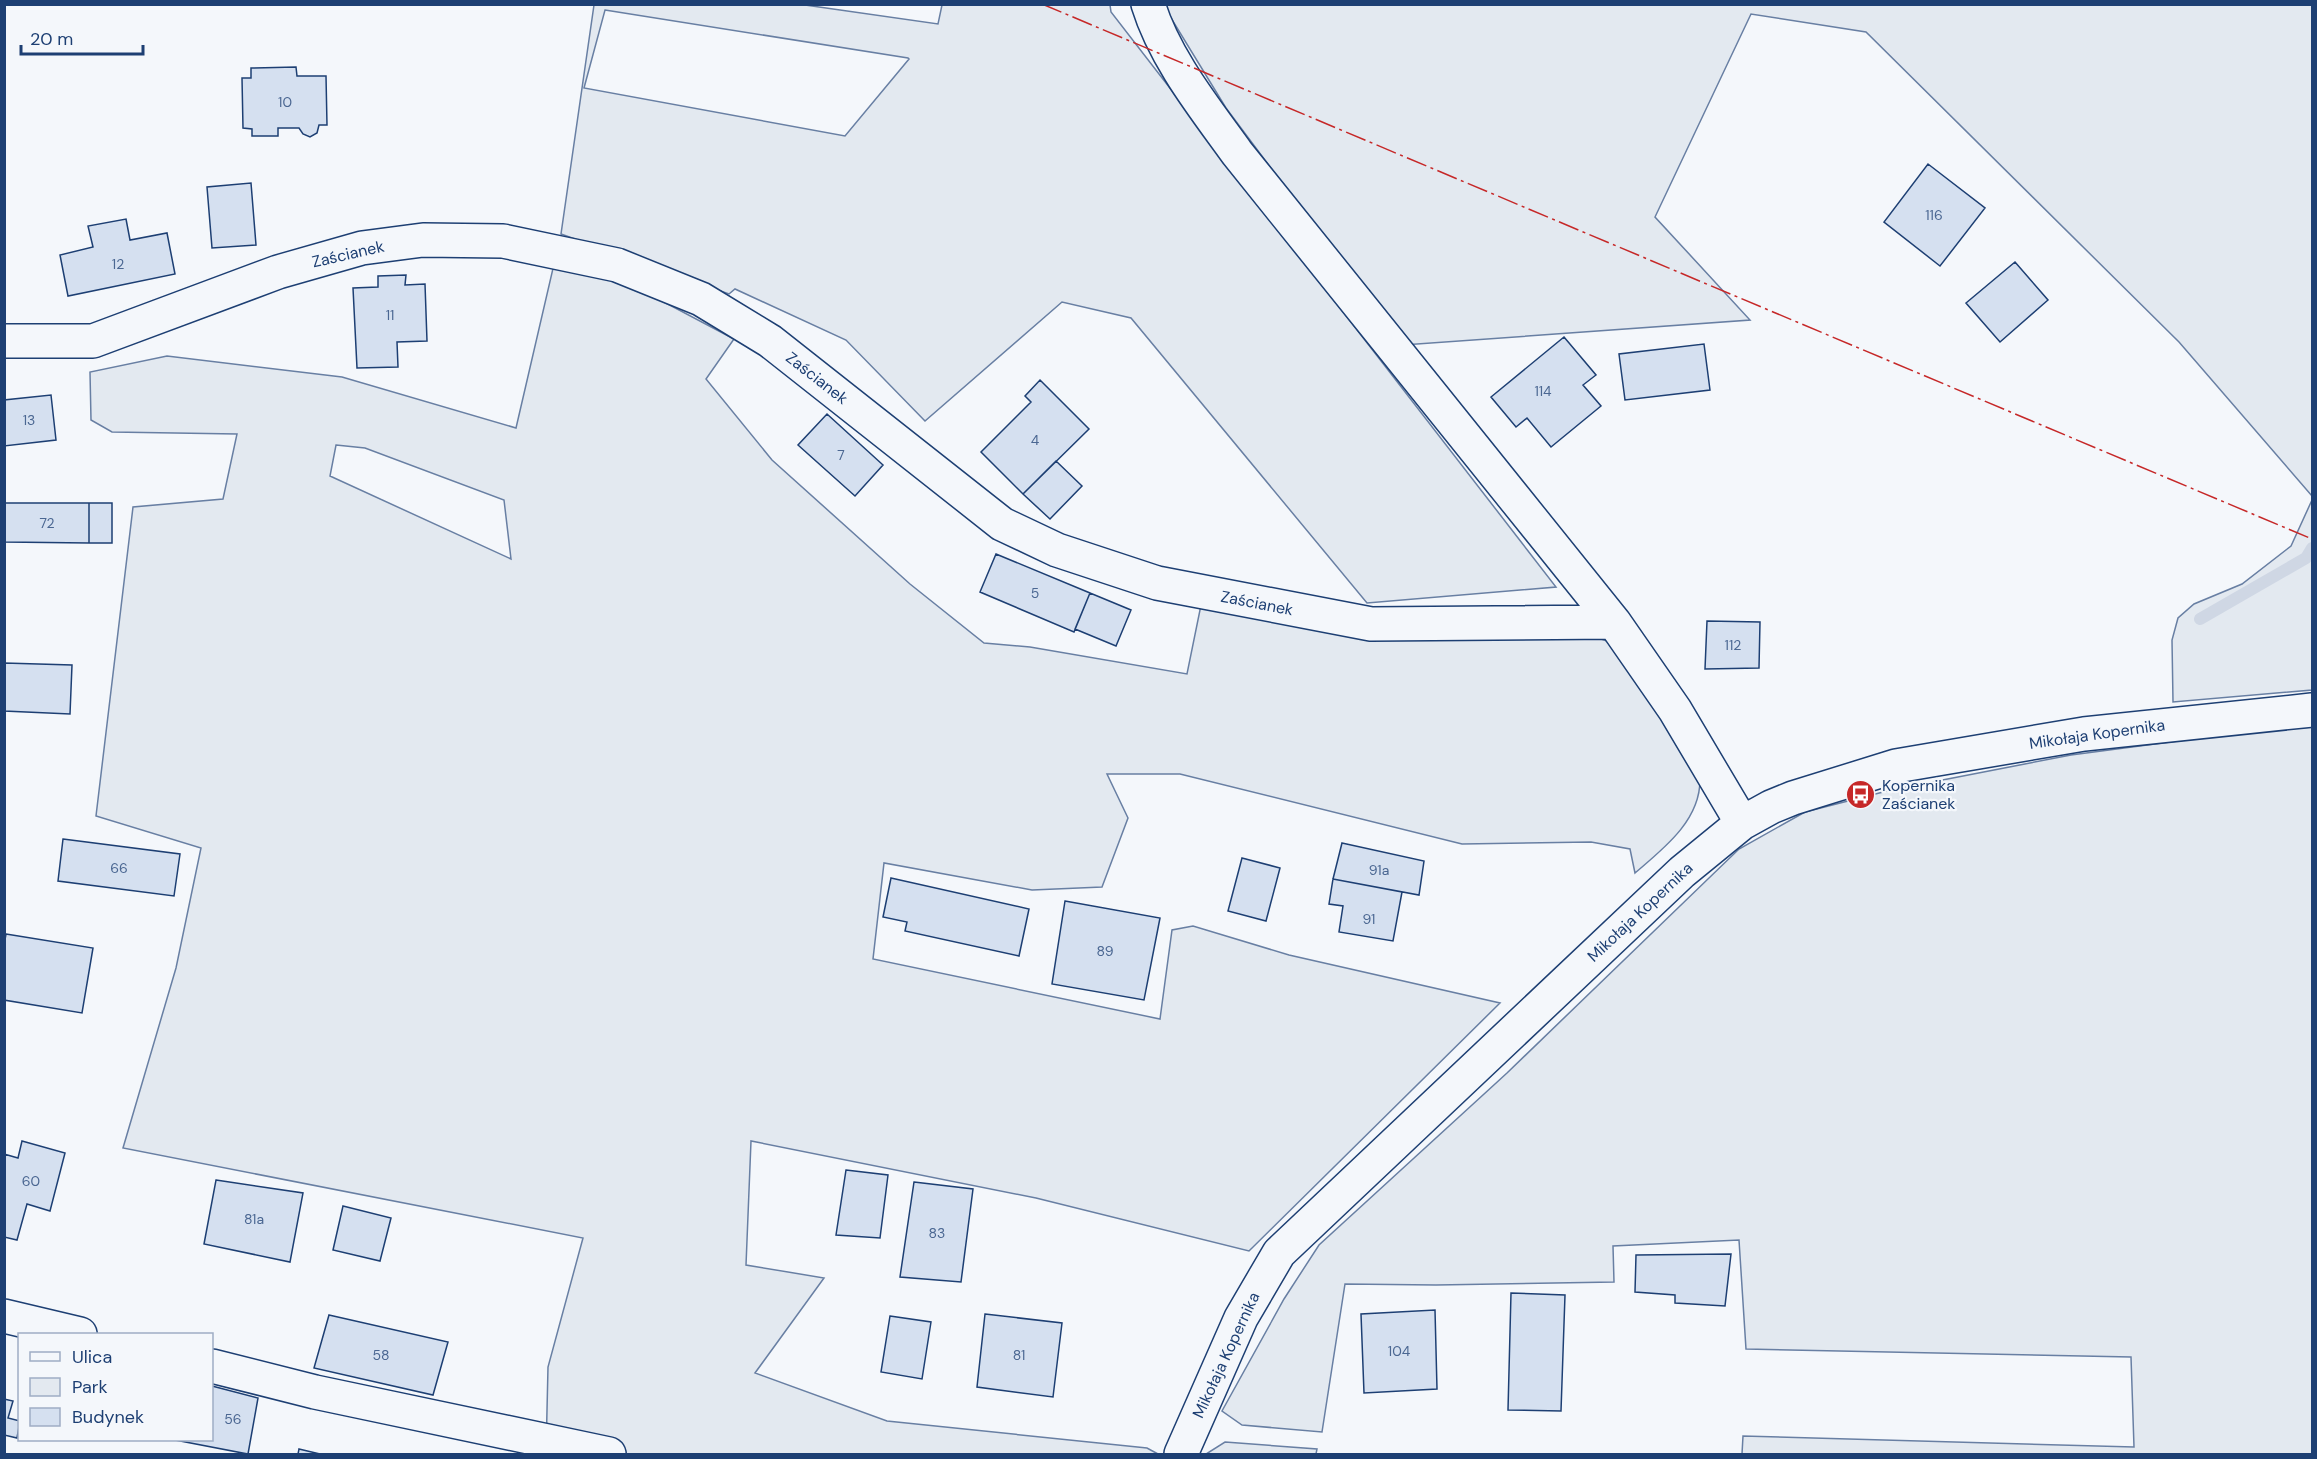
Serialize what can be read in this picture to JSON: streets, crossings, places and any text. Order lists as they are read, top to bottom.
{
  "streets": {
    "street": ["Zaścianek", "Mikołaja Kopernika"]
  },
  "places": {
    "bus stop": ["Kopernika Zaścianek"]
  },
  "house_numbers": [
    "10",
    "116",
    "12",
    "11",
    "114",
    "13",
    "4",
    "7",
    "72",
    "5",
    "112",
    "66",
    "91a",
    "91",
    "89",
    "60",
    "81a",
    "83",
    "104",
    "58",
    "81",
    "56"
  ],
  "legend": ["Ulica", "Park", "Budynek"],
  "scale_bar": "20 m"
}
